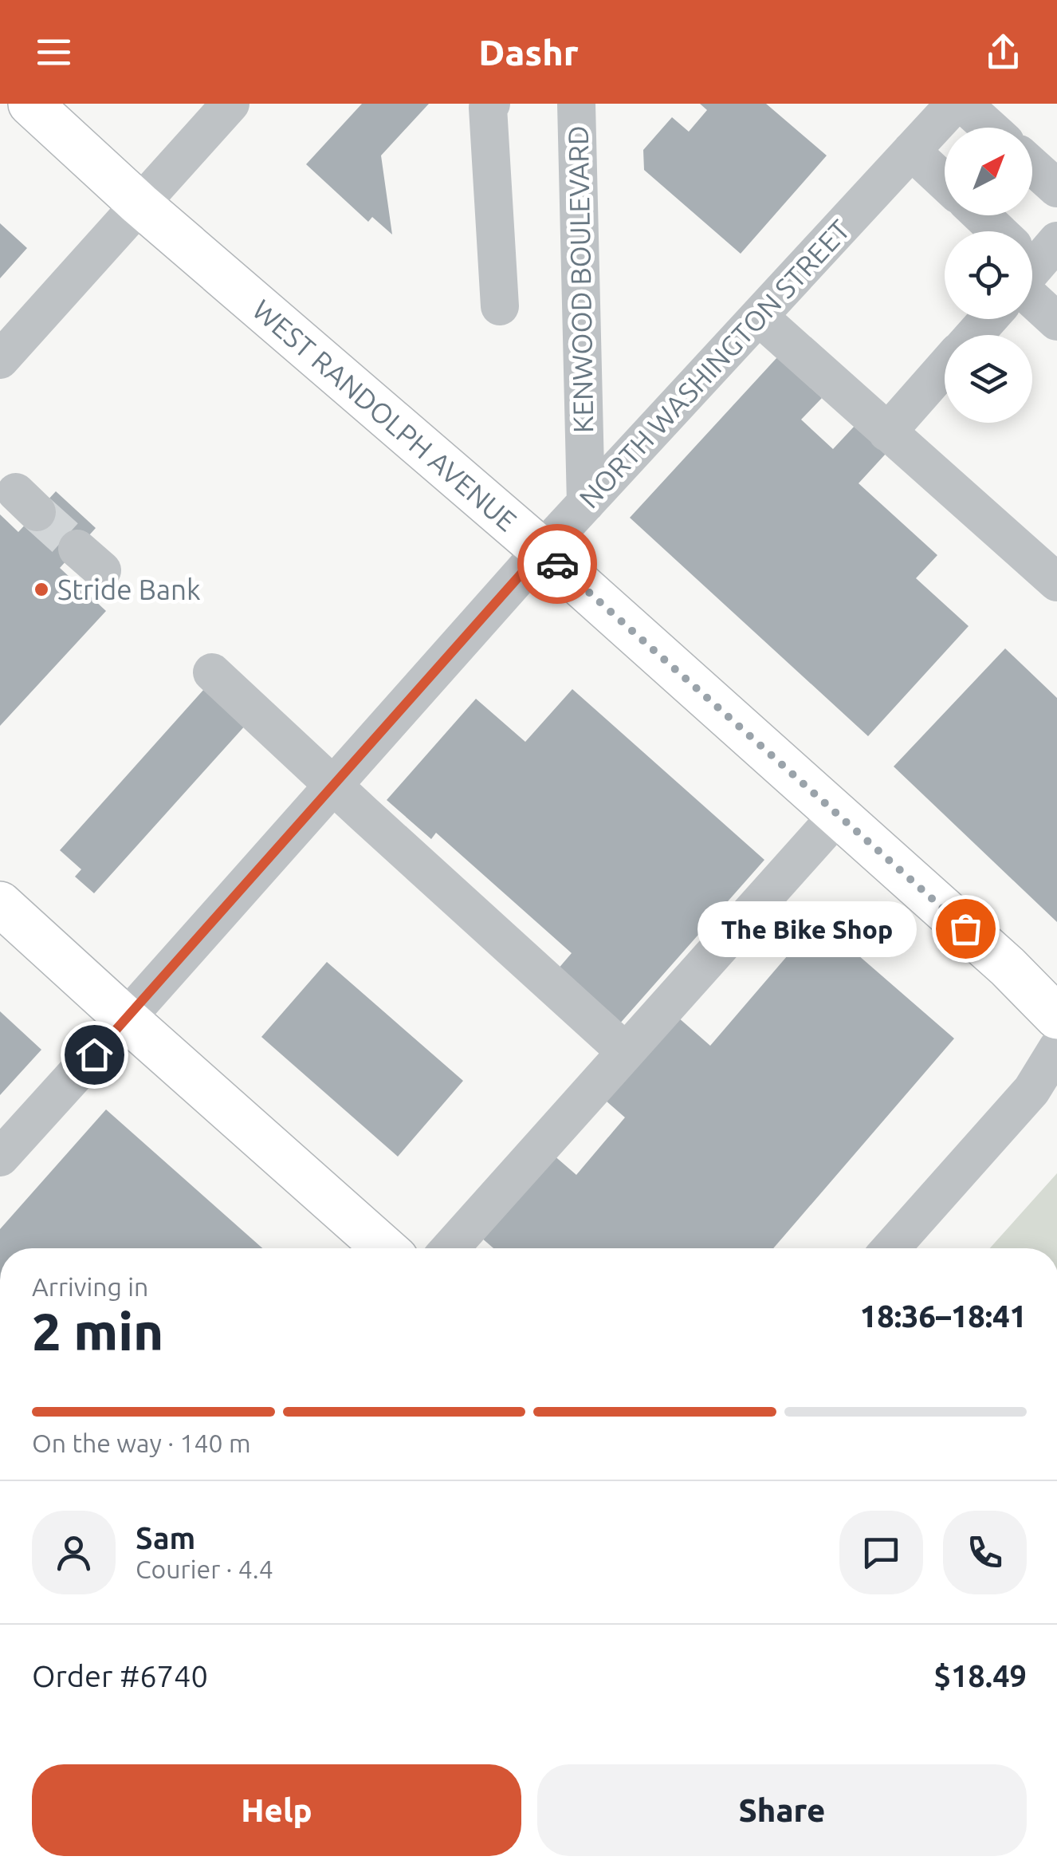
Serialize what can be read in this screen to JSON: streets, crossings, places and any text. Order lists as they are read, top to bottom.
{
  "streets": {
    "main road": ["WEST RANDOLPH AVENUE"],
    "street": ["KENWOOD BOULEVARD", "NORTH WASHINGTON STREET"]
  },
  "crossings": [
    ["KENWOOD BOULEVARD", "NORTH WASHINGTON STREET"],
    ["NORTH WASHINGTON STREET", "WEST RANDOLPH AVENUE"]
  ],
  "places": ["Stride Bank", "The Bike Shop"],
  "north": "top right",
  "page": {
    "header": "Dashr",
    "bubble": "The Bike Shop",
    "heading": ["2 min", "Arriving in", "18:36–18:41"],
    "panel": [
      "Sam",
      "Courier · 4.4",
      "Order #6740",
      "$18.49"
    ],
    "bar": "On the way · 140 m",
    "buttons": ["Help", "Share"]
  }
}
